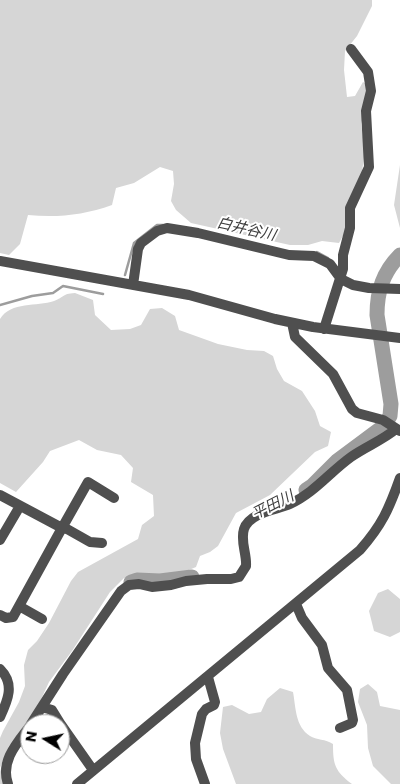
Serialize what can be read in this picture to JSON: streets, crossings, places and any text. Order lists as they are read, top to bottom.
{
  "water": ["白井谷川", "平田川"],
  "north": "left"
}
